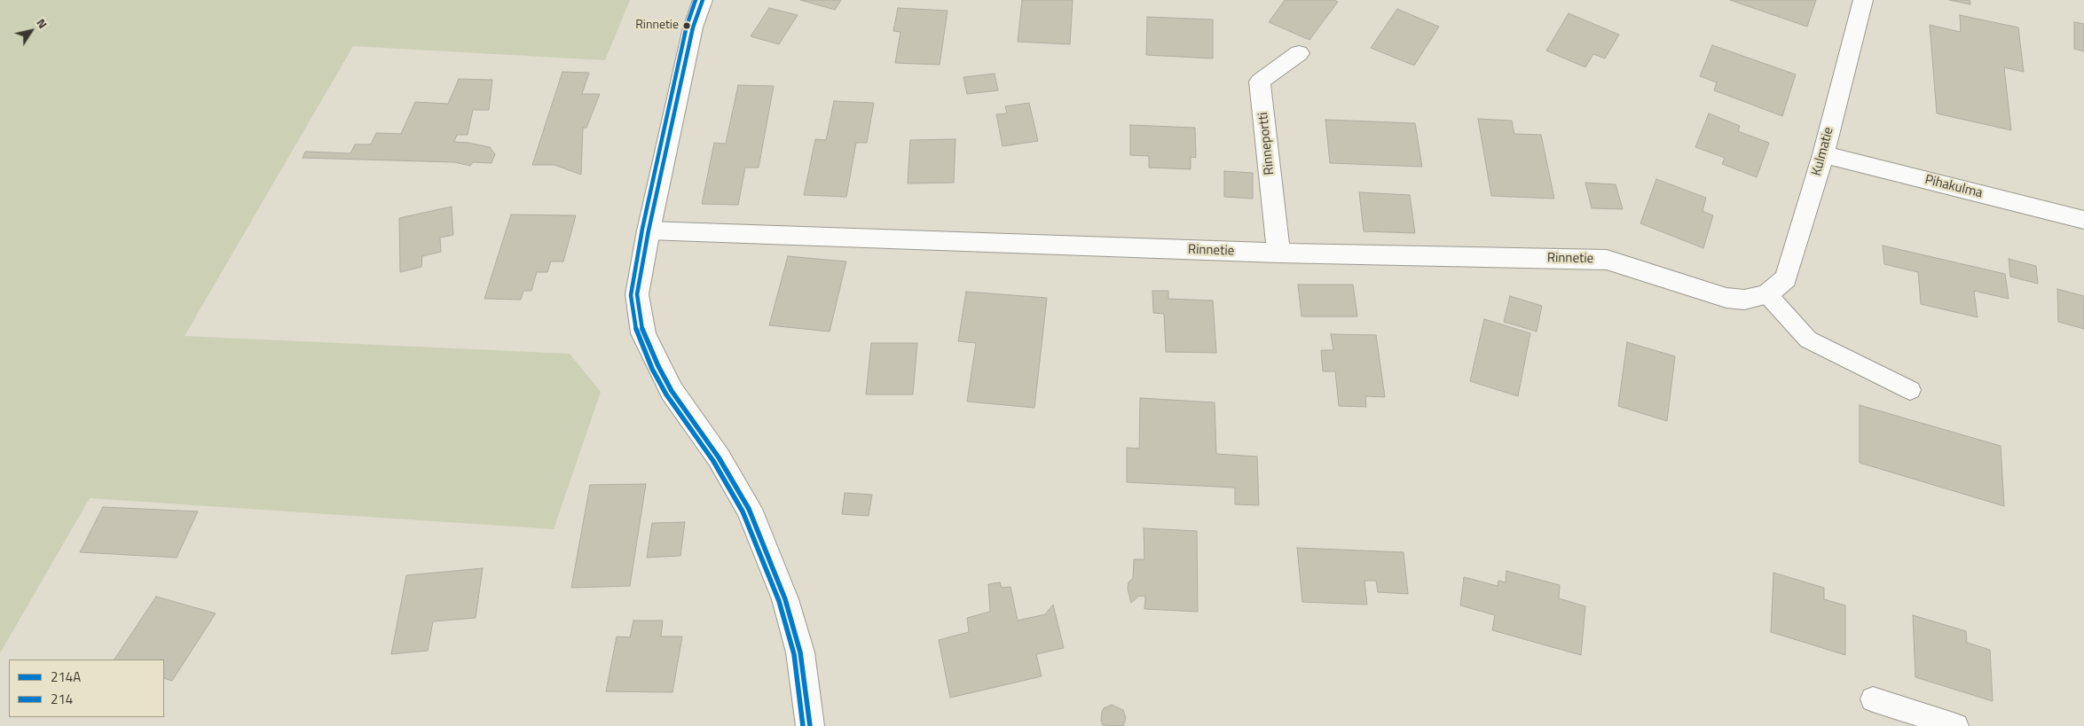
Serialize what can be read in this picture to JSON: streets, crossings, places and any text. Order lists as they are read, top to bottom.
{
  "streets": {
    "street": [
      "Rinneportti",
      "Kulmatie",
      "Pihakulma",
      "Rinnetie"
    ]
  },
  "crossings": [
    ["Rinneportti", "Rinnetie"],
    ["Kulmatie", "Pihakulma"],
    ["Kulmatie", "Rinnetie"]
  ],
  "places": ["Rinnetie"],
  "lines": ["transit line 214A", "transit line 214"],
  "legend": ["214A", "214"],
  "north": "top right"
}
